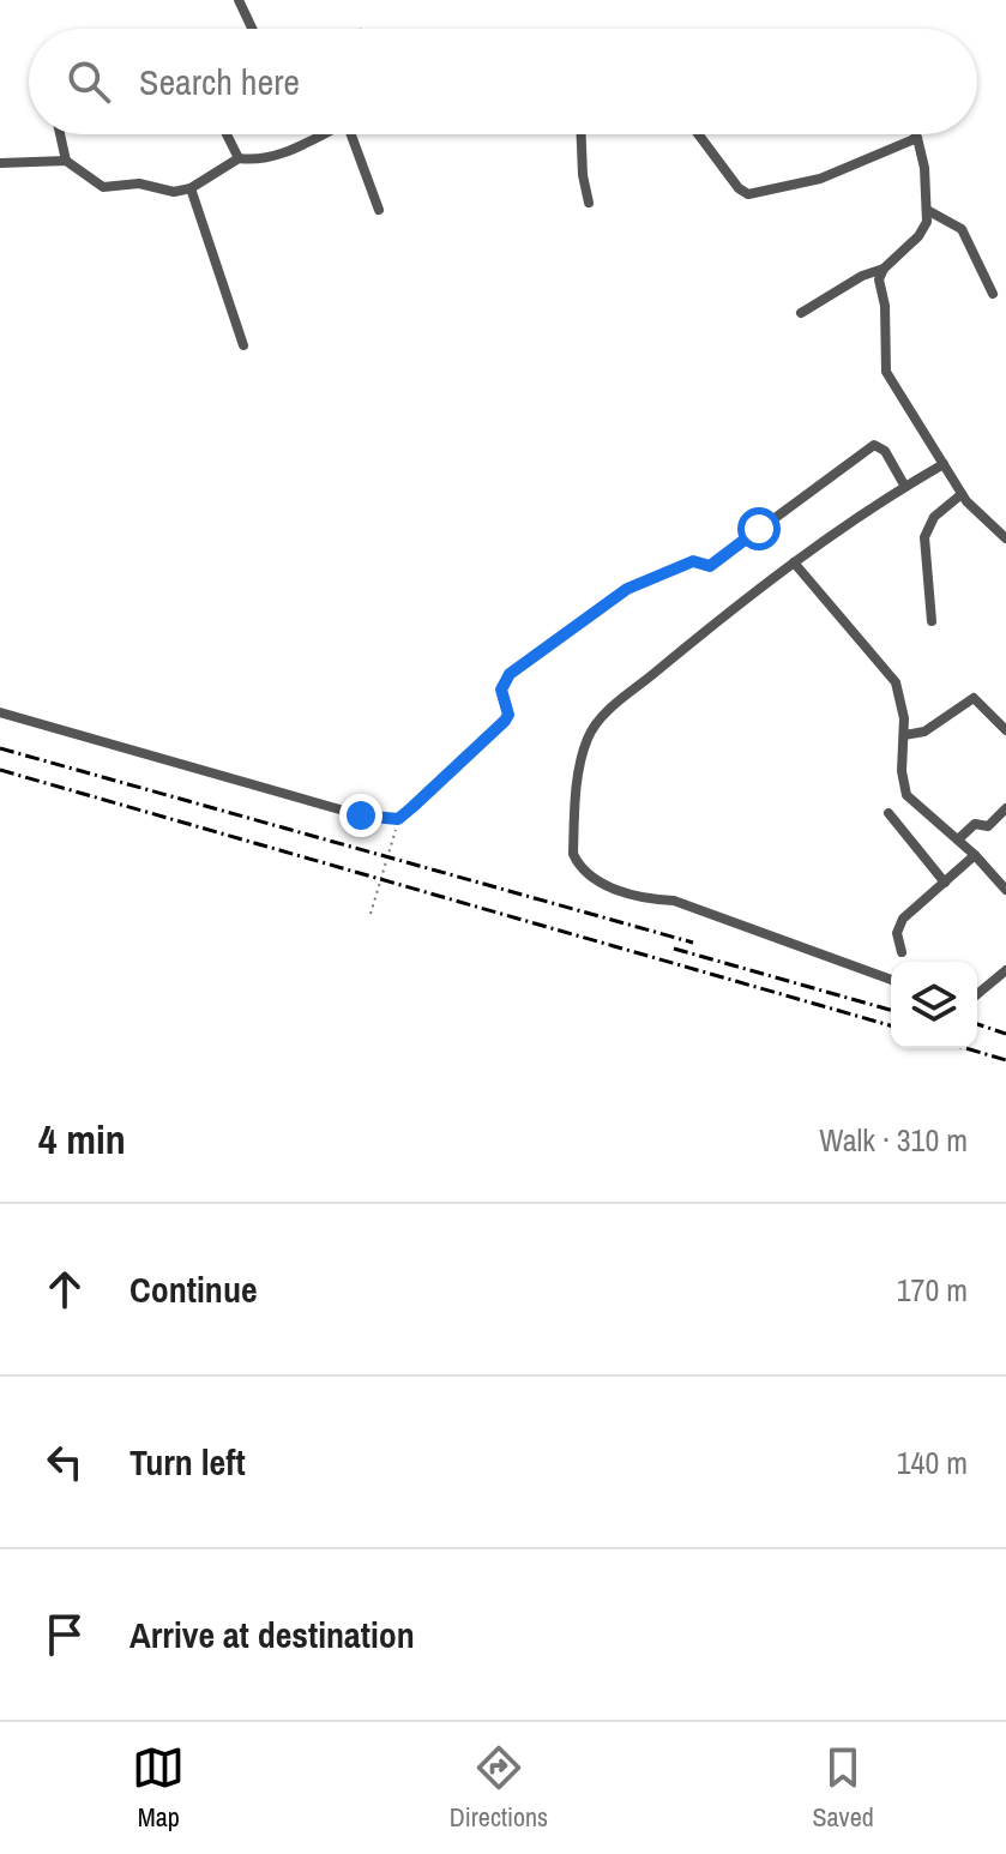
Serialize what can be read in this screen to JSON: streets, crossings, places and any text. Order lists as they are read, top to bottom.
{
  "page": {
    "search": "Search here",
    "heading": ["4 min", "Walk · 310 m"],
    "list": [
      ["Continue", "170 m"],
      ["Turn left", "140 m"],
      "Arrive at destination"
    ],
    "nav": ["Map", "Directions", "Saved"]
  }
}
